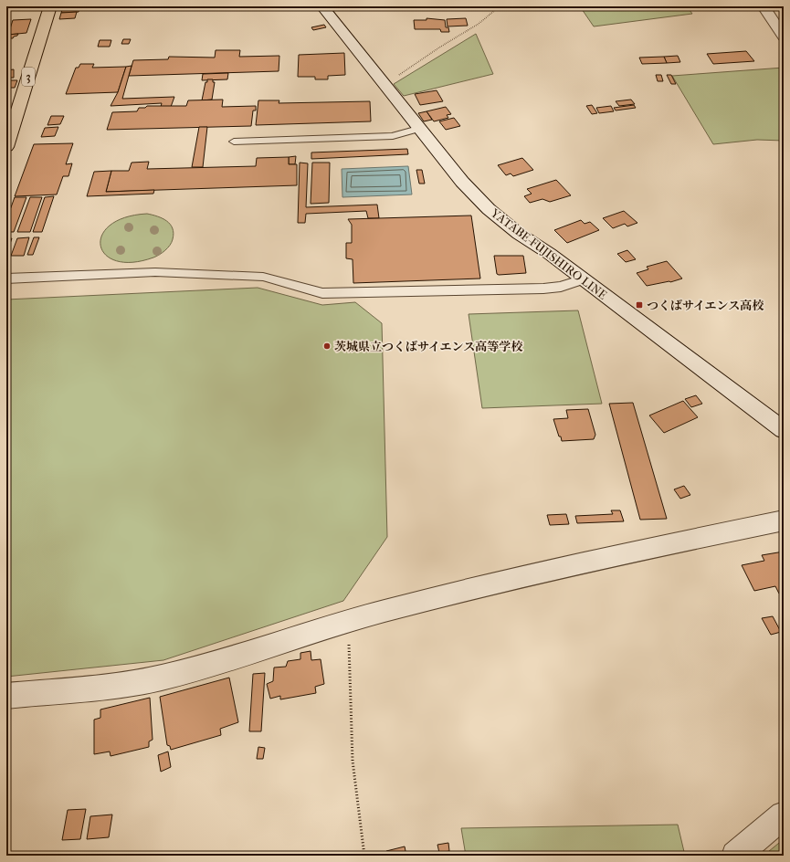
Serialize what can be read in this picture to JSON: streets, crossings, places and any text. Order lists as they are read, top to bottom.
{
  "streets": {
    "main road": ["3", "YATABE-FUJISHIRO LINE"]
  },
  "places": {
    "transit": ["つくばサイエンス高校"],
    "other": ["茨城県立つくばサイエンス高等学校"]
  }
}
